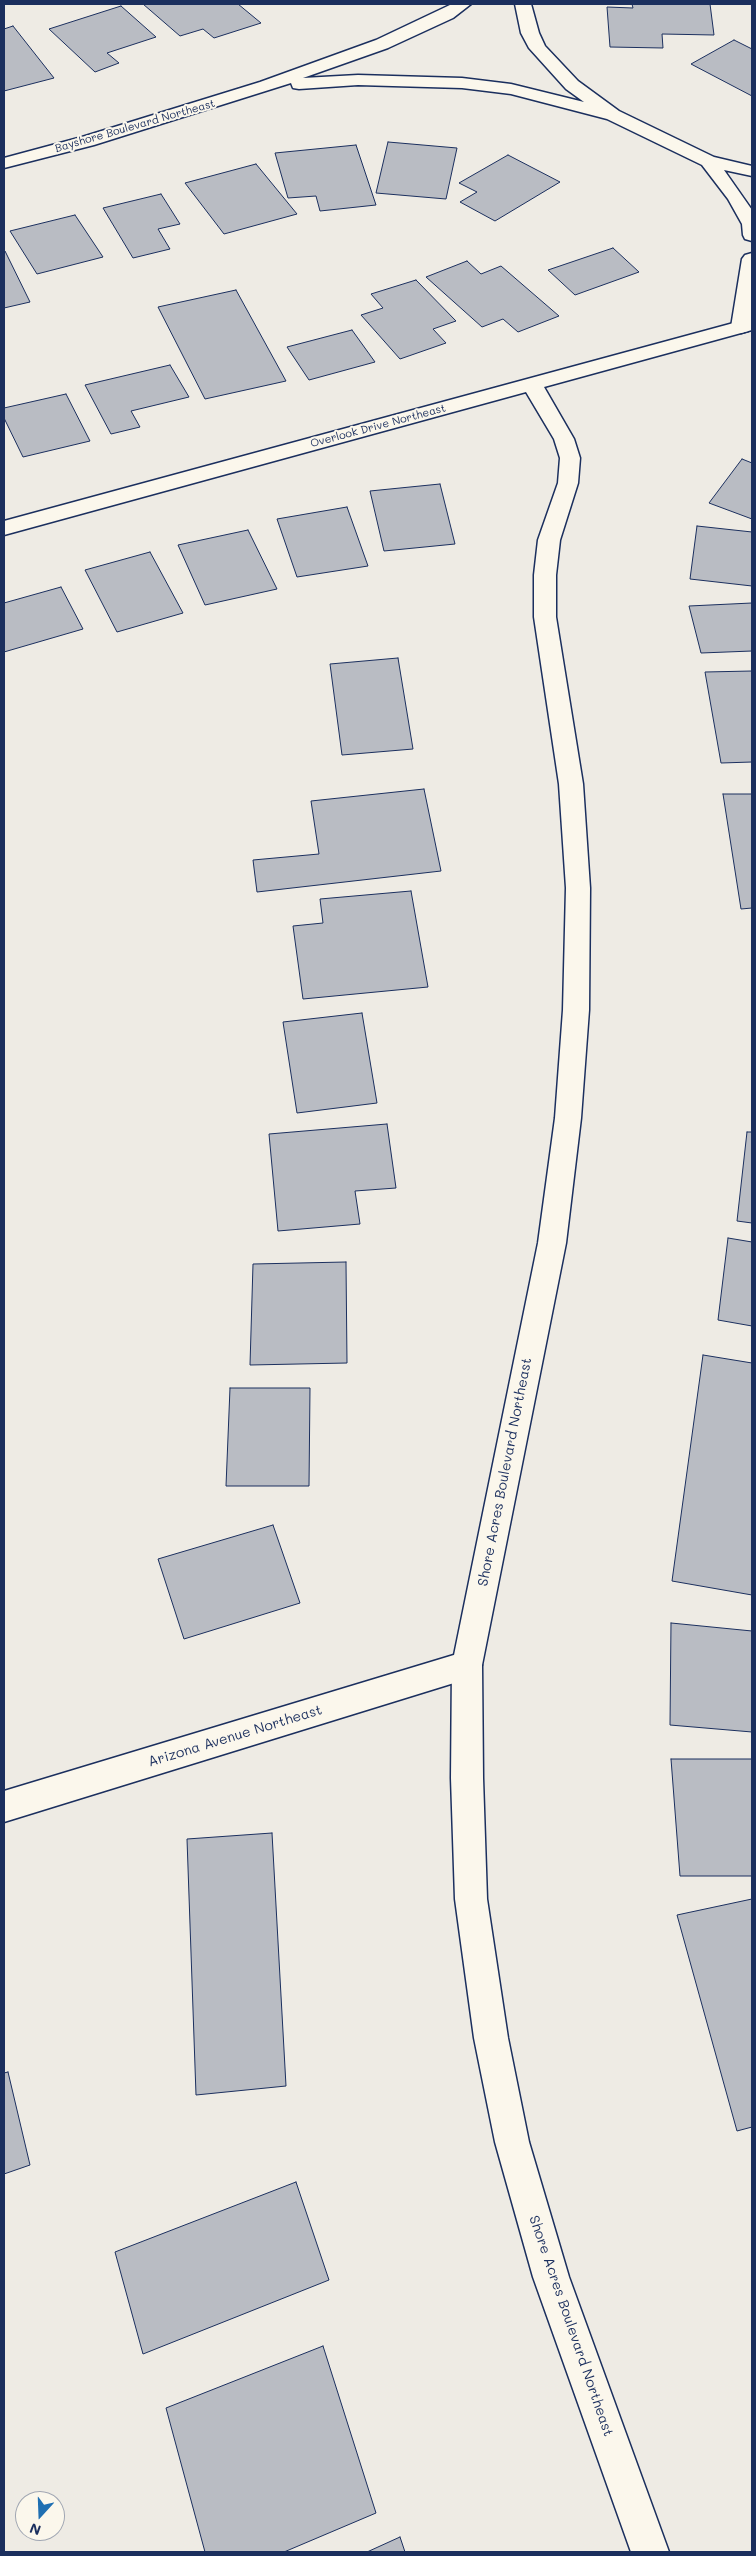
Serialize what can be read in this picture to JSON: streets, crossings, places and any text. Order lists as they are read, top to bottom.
{
  "streets": {
    "street": [
      "Bayshore Boulevard Northeast",
      "Overlook Drive Northeast",
      "Shore Acres Boulevard Northeast",
      "Arizona Avenue Northeast"
    ]
  },
  "crossings": [
    ["Overlook Drive Northeast", "Shore Acres Boulevard Northeast"],
    ["Shore Acres Boulevard Northeast", "Arizona Avenue Northeast"]
  ],
  "north": "bottom"
}
